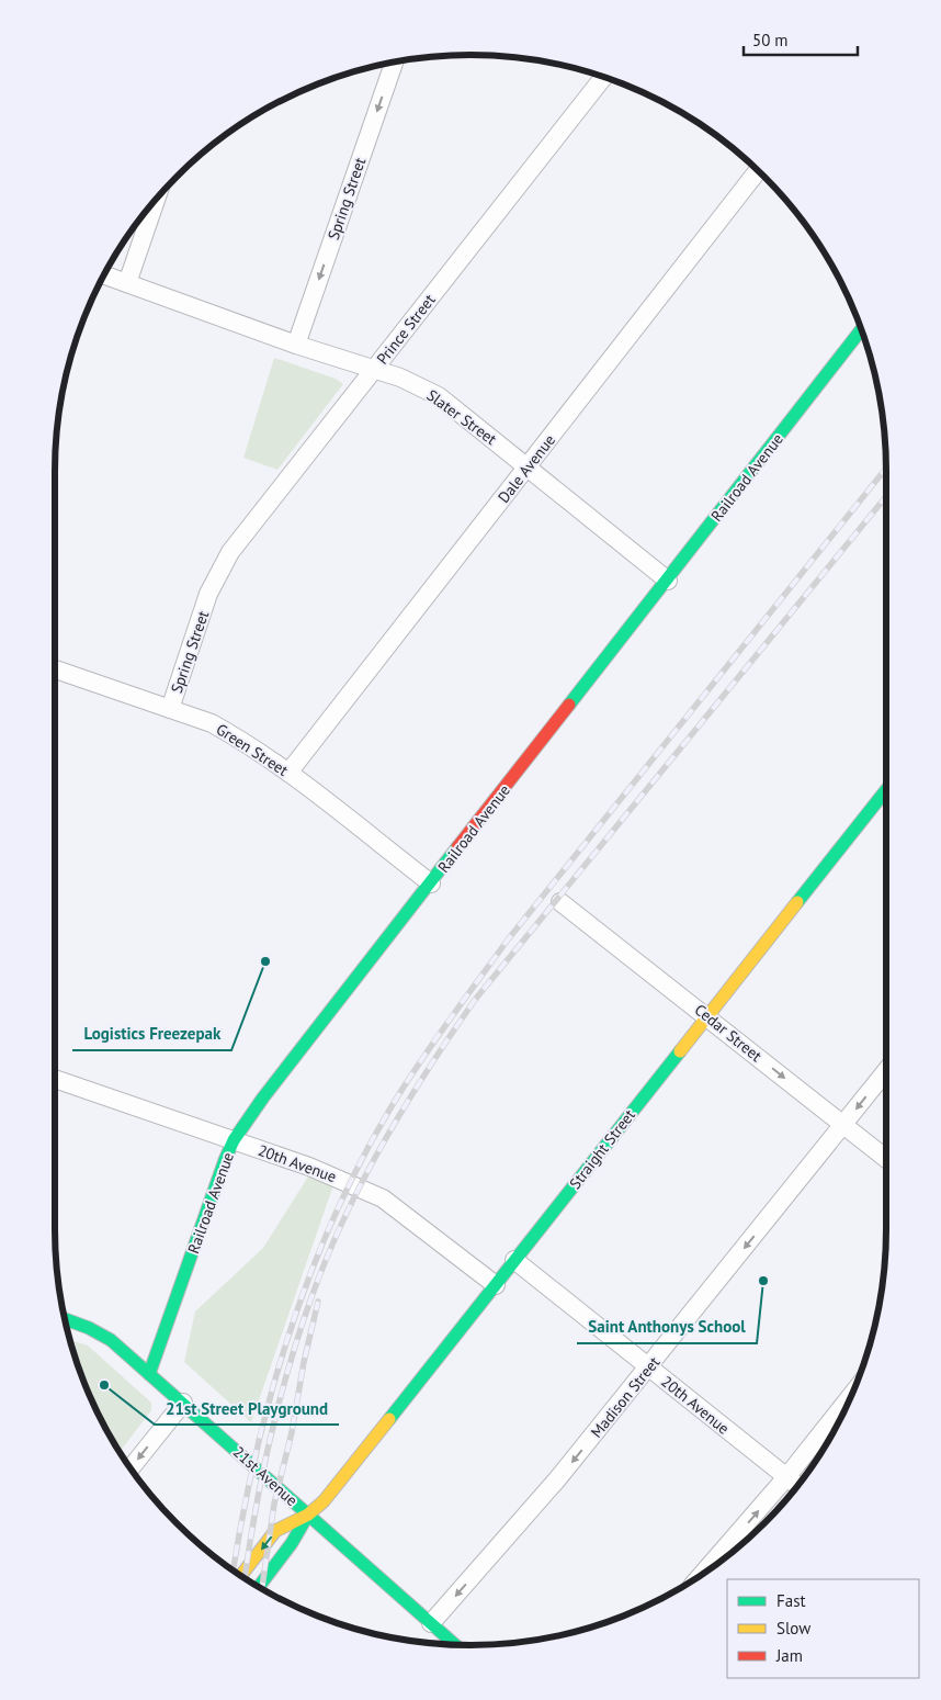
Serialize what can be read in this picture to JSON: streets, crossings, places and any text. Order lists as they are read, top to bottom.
{
  "streets": {
    "street": [
      "Spring Street",
      "Prince Street",
      "Slater Street",
      "Dale Avenue",
      "Railroad Avenue",
      "Green Street",
      "Cedar Street",
      "Straight Street",
      "20th Avenue",
      "Madison Street",
      "21st Avenue"
    ]
  },
  "crossings": [
    ["Spring Street", "Prince Street"],
    ["Spring Street", "Slater Street"],
    ["Spring Street", "Green Street"],
    ["Prince Street", "Slater Street"],
    ["Slater Street", "Dale Avenue"],
    ["Slater Street", "Railroad Avenue"],
    ["Dale Avenue", "Green Street"],
    ["Railroad Avenue", "Green Street"],
    ["Railroad Avenue", "20th Avenue"],
    ["Railroad Avenue", "21st Avenue"],
    ["Cedar Street", "Straight Street"],
    ["Cedar Street", "Madison Street"],
    ["Straight Street", "20th Avenue"],
    ["Straight Street", "21st Avenue"],
    ["20th Avenue", "Madison Street"],
    ["Madison Street", "21st Avenue"]
  ],
  "one_way": ["Spring Street", "Cedar Street", "Madison Street"],
  "places": ["Logistics Freezepak", "Saint Anthonys School", "21st Street Playground"],
  "legend": ["Fast", "Slow", "Jam"],
  "scale_bar": "50 m"
}
